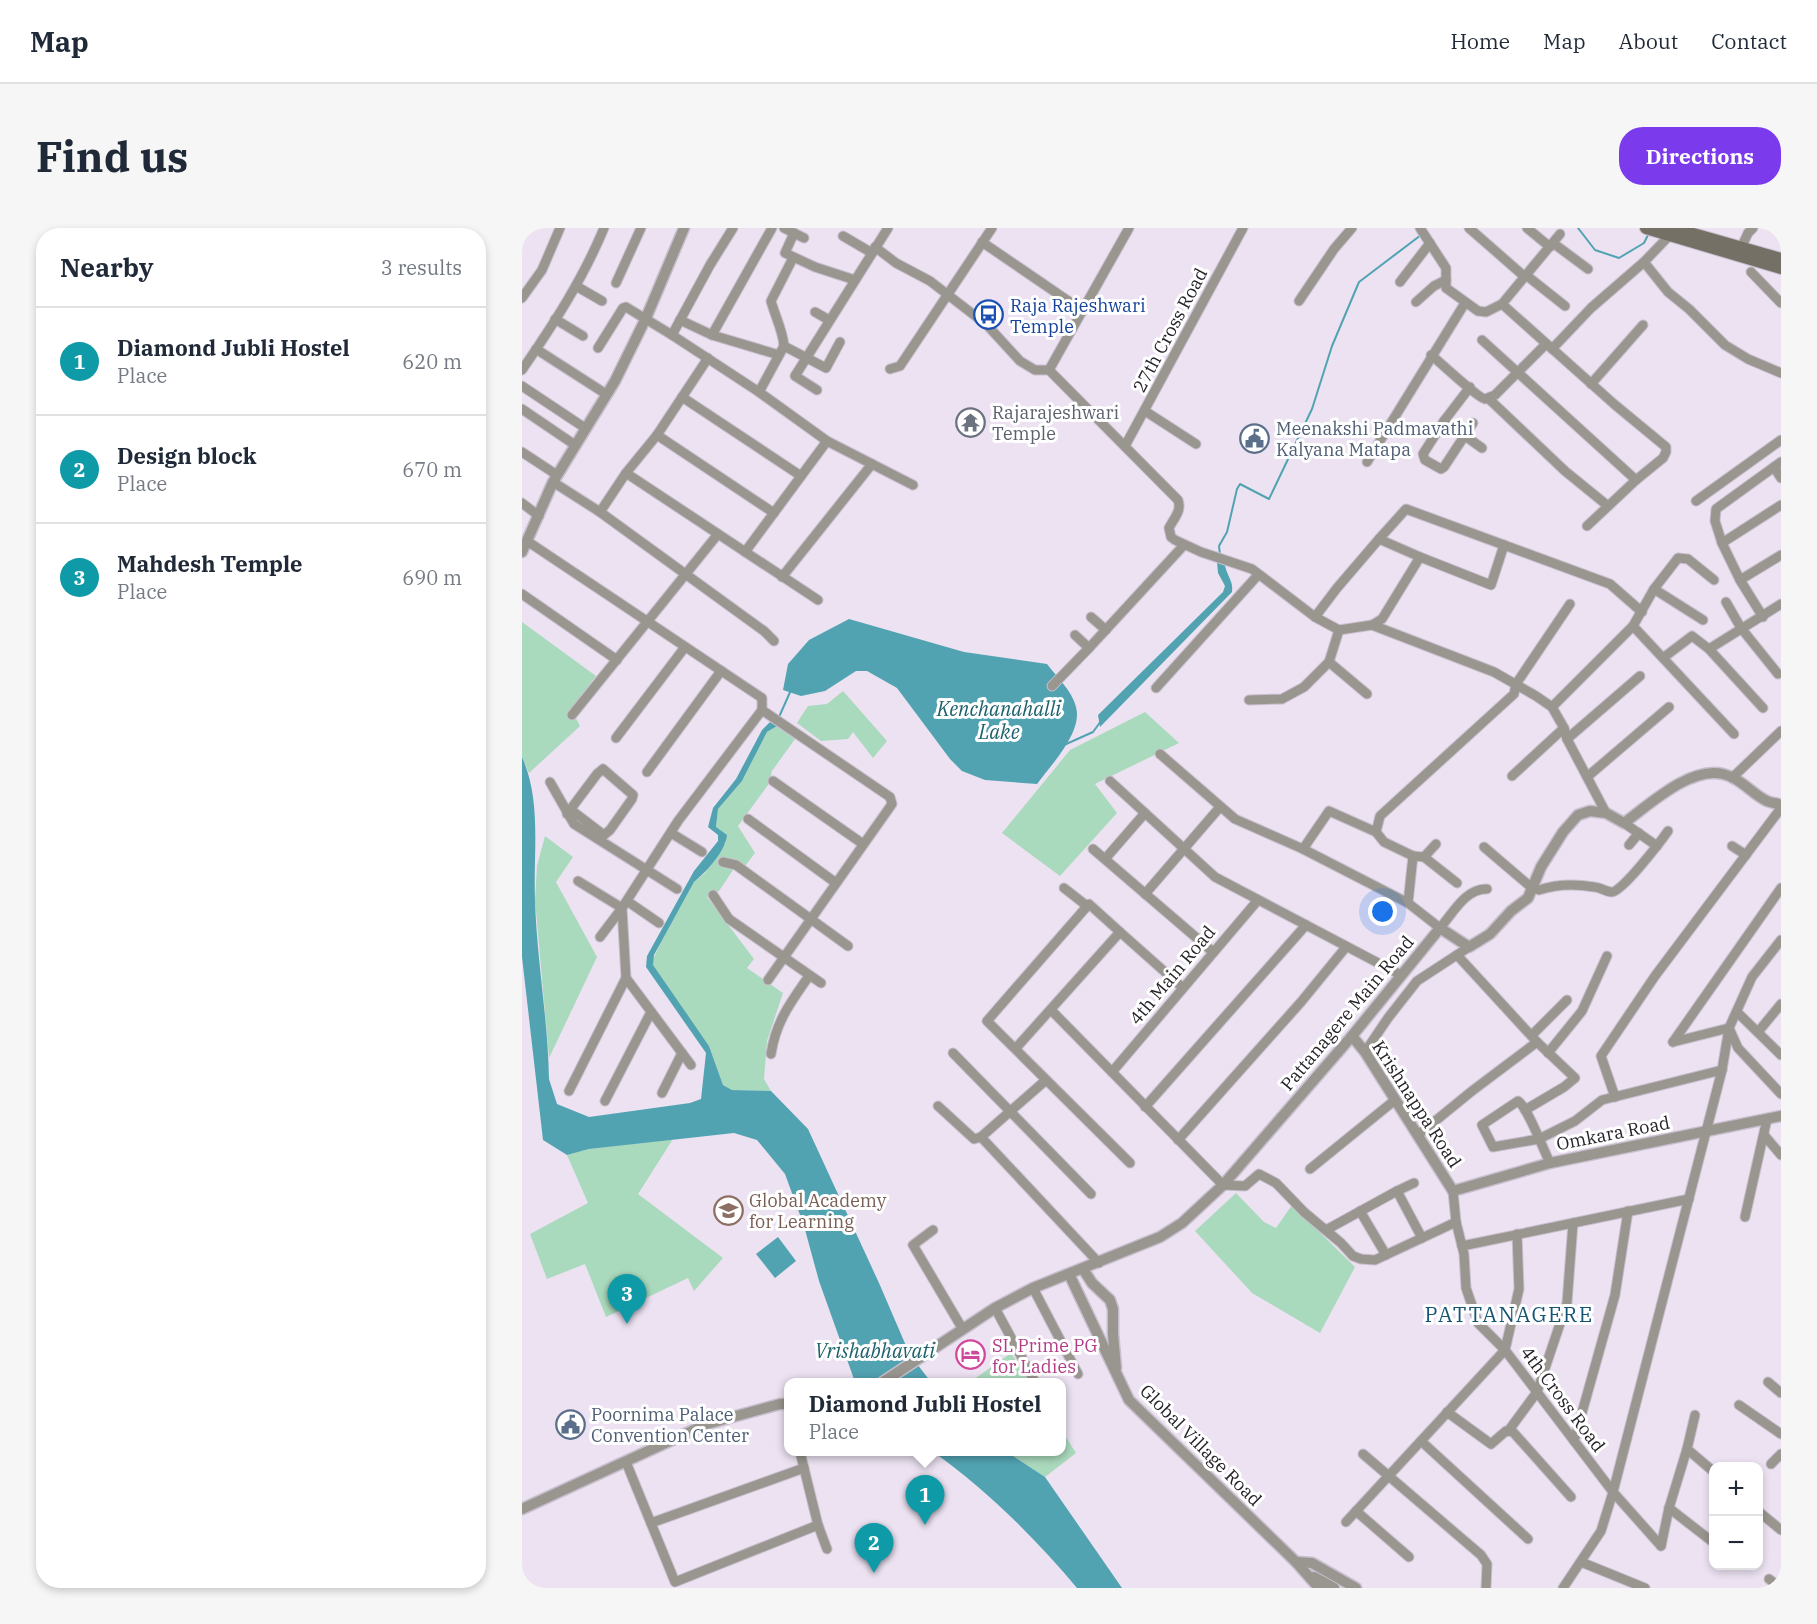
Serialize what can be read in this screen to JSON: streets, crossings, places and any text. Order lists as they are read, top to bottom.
{
  "streets": {
    "street": [
      "27th Cross Road",
      "4th Main Road",
      "Pattanagere Main Road",
      "Krishnappa Road",
      "Omkara Road",
      "4th Cross Road",
      "Global Village Road"
    ]
  },
  "crossings": [
    ["Pattanagere Main Road", "Krishnappa Road"],
    ["Pattanagere Main Road", "Global Village Road"],
    ["Krishnappa Road", "Omkara Road"],
    ["Krishnappa Road", "4th Cross Road"],
    ["Omkara Road", "4th Cross Road"]
  ],
  "districts": ["PATTANAGERE"],
  "water": ["Kenchanahalli Lake", "Vrishabhavati"],
  "places": {
    "bus stop": ["Raja Rajeshwari Temple"],
    "temple": ["Rajarajeshwari Temple"],
    "public building": ["Meenakshi Padmavathi Kalyana Matapa", "Poornima Palace Convention Center"],
    "school or university": ["Global Academy for Learning"],
    "hotel": ["SL Prime PG for Ladies"]
  },
  "page": {
    "header": "Map",
    "nav": [
      "Home",
      "Map",
      "About",
      "Contact"
    ],
    "buttons": "Directions",
    "title": "Find us",
    "heading": ["Nearby", "3 results"],
    "list": [
      {
        "mark": "1",
        "name": "Diamond Jubli Hostel",
        "note": "Place",
        "value": "620 m"
      },
      {
        "mark": "2",
        "name": "Design block",
        "note": "Place",
        "value": "670 m"
      },
      {
        "mark": "3",
        "name": "Mahdesh Temple",
        "note": "Place",
        "value": "690 m"
      }
    ],
    "pins": ["3", "1", "2"],
    "popup": ["Diamond Jubli Hostel", "Place"],
    "map_buttons": ["+", "−"]
  }
}
